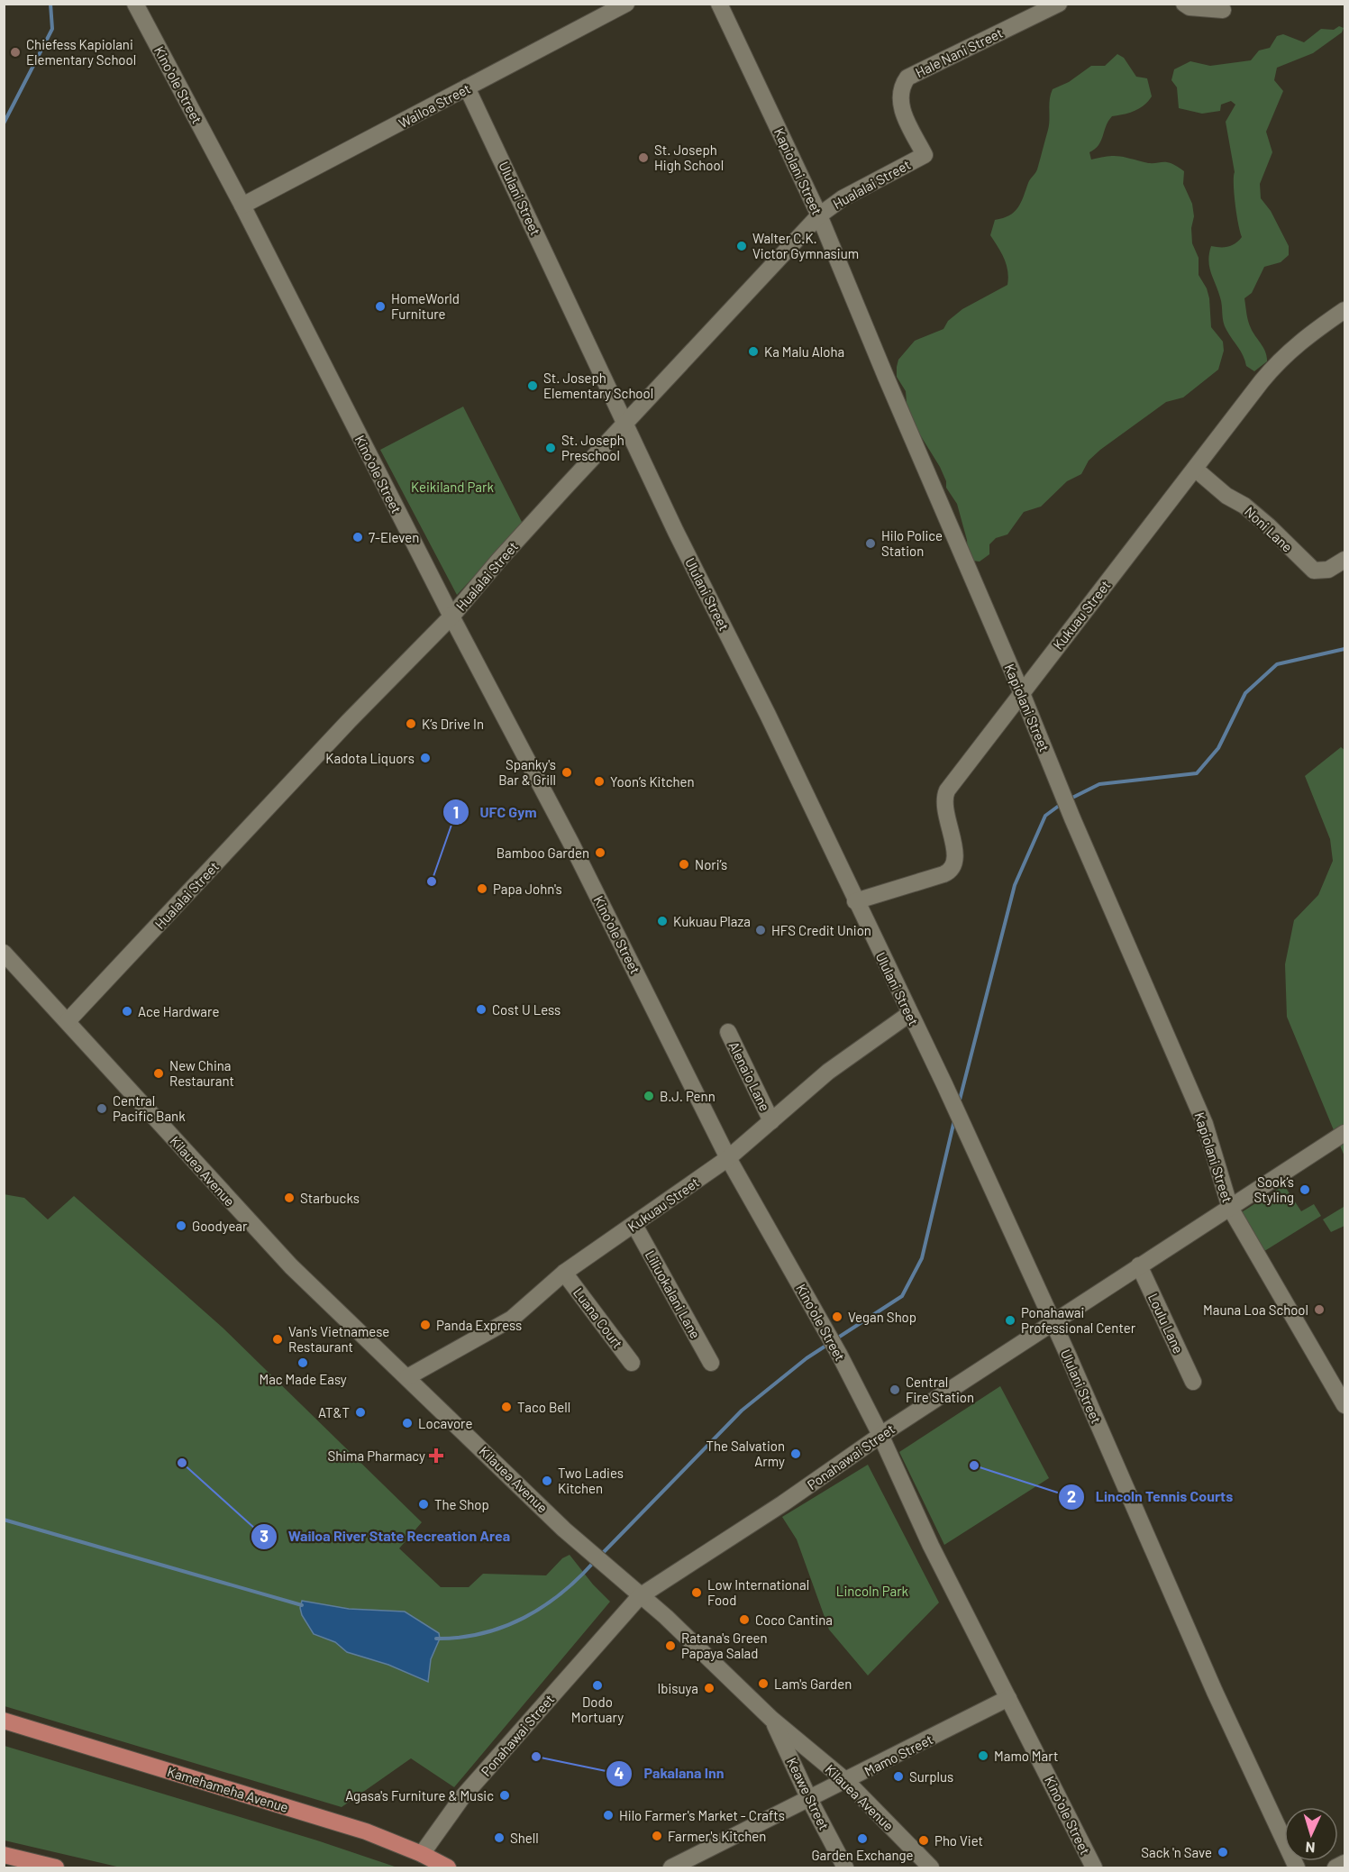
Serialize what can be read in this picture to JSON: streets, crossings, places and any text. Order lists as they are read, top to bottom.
{
  "streets": {
    "main road": ["Kamehameha Avenue"],
    "street": [
      "Hale Nani Street",
      "Kinoʻole Street",
      "Wailoa Street",
      "Kapiolani Street",
      "Hualalai Street",
      "Ululani Street",
      "Noni Lane",
      "Kukuau Street",
      "Alenaio Lane",
      "Kilauea Avenue",
      "Liliuokalani Lane",
      "Luana Court",
      "Loulu Lane",
      "Ponahawai Street",
      "Mamo Street",
      "Keawe Street"
    ]
  },
  "crossings": [
    ["Hale Nani Street", "Hualalai Street"],
    ["Kinoʻole Street", "Wailoa Street"],
    ["Kinoʻole Street", "Hualalai Street"],
    ["Kinoʻole Street", "Kukuau Street"],
    ["Kinoʻole Street", "Ponahawai Street"],
    ["Kinoʻole Street", "Mamo Street"],
    ["Wailoa Street", "Ululani Street"],
    ["Kapiolani Street", "Hualalai Street"],
    ["Kapiolani Street", "Kukuau Street"],
    ["Kapiolani Street", "Ponahawai Street"],
    ["Hualalai Street", "Ululani Street"],
    ["Hualalai Street", "Kilauea Avenue"],
    ["Ululani Street", "Kukuau Street"],
    ["Ululani Street", "Ponahawai Street"],
    ["Noni Lane", "Kukuau Street"],
    ["Kukuau Street", "Alenaio Lane"],
    ["Kukuau Street", "Kilauea Avenue"],
    ["Kukuau Street", "Liliuokalani Lane"],
    ["Kukuau Street", "Luana Court"],
    ["Kilauea Avenue", "Ponahawai Street"],
    ["Kilauea Avenue", "Mamo Street"],
    ["Kilauea Avenue", "Keawe Street"],
    ["Loulu Lane", "Ponahawai Street"],
    ["Ponahawai Street", "Kamehameha Avenue"],
    ["Mamo Street", "Keawe Street"]
  ],
  "parks": ["Keikiland Park", "Lincoln Park"],
  "places": {
    "other": [
      "Chiefess Kapiolani Elementary School",
      "St. Joseph High School",
      "Walter C.K. Victor Gymnasium",
      "HomeWorld Furniture",
      "Ka Malu Aloha",
      "St. Joseph Elementary School",
      "St. Joseph Preschool",
      "7-Eleven",
      "Hilo Police Station",
      "K’s Drive In",
      "Kadota Liquors",
      "Spanky's Bar & Grill",
      "Yoon’s Kitchen",
      "Bamboo Garden",
      "Nori’s",
      "UFC Gym",
      "Papa John's",
      "Kukuau Plaza",
      "HFS Credit Union",
      "Cost U Less",
      "Ace Hardware",
      "New China Restaurant",
      "B.J. Penn",
      "Central Pacific Bank",
      "Sook’s Styling",
      "Starbucks",
      "Goodyear",
      "Mauna Loa School",
      "Vegan Shop",
      "Ponahawai Professional Center",
      "Panda Express",
      "Van's Vietnamese Restaurant",
      "Mac Made Easy",
      "Central Fire Station",
      "Taco Bell",
      "AT&T",
      "Locavore",
      "The Salvation Army",
      "Wailoa River State Recreation Area",
      "Lincoln Tennis Courts",
      "Two Ladies Kitchen",
      "The Shop",
      "Low International Food",
      "Coco Cantina",
      "Ratana's Green Papaya Salad",
      "Lam's Garden",
      "Dodo Mortuary",
      "Ibisuya",
      "Mamo Mart",
      "Pakalana Inn",
      "Surplus",
      "Agasa's Furniture & Music",
      "Hilo Farmer's Market - Crafts",
      "Farmer's Kitchen",
      "Shell",
      "Garden Exchange",
      "Pho Viet",
      "Sack 'n Save"
    ],
    "health": ["Shima Pharmacy"]
  },
  "north": "bottom"
}
